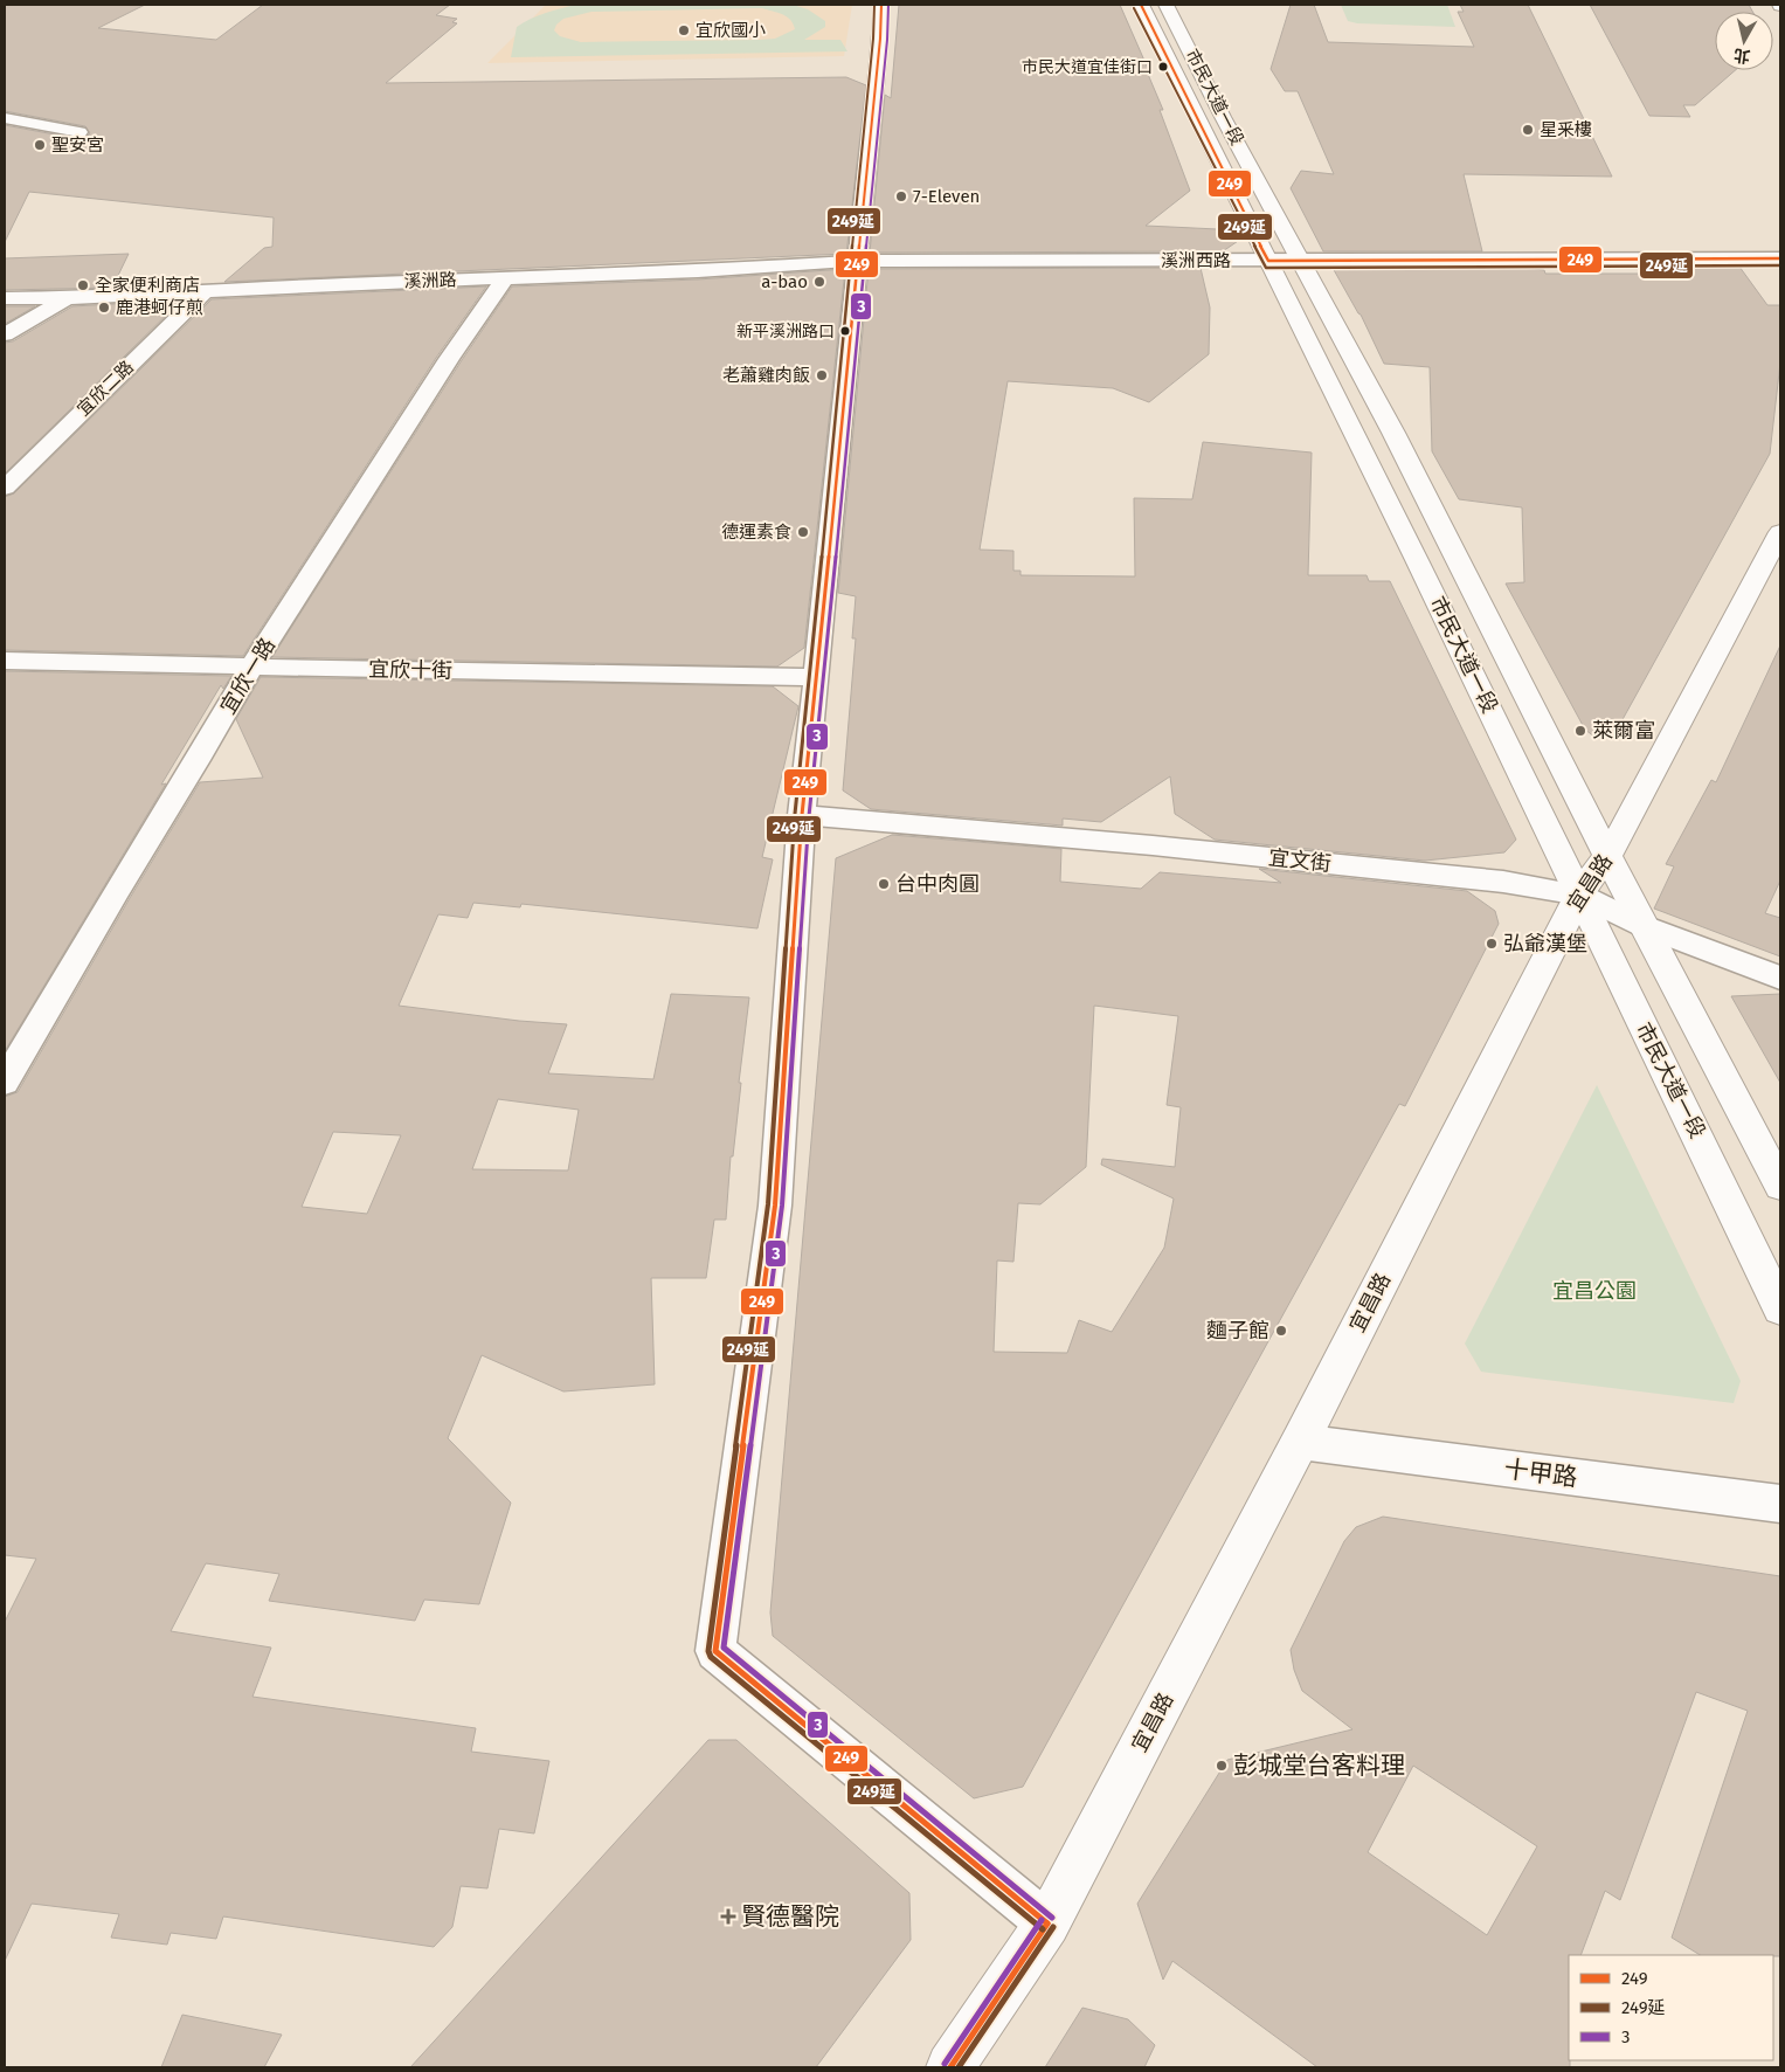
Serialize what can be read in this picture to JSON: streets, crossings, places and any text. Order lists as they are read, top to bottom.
{
  "streets": {
    "street": [
      "市民大道一段",
      "溪洲西路",
      "溪洲路",
      "宜欣二路",
      "宜欣十街",
      "宜欣一路",
      "宜文街",
      "宜昌路",
      "十甲路"
    ]
  },
  "crossings": [
    ["市民大道一段", "溪洲西路"],
    ["市民大道一段", "宜文街"],
    ["市民大道一段", "宜昌路"],
    ["溪洲西路", "溪洲路"],
    ["溪洲路", "宜欣二路"],
    ["溪洲路", "宜欣一路"],
    ["宜欣十街", "宜欣一路"],
    ["宜文街", "宜昌路"],
    ["宜昌路", "十甲路"]
  ],
  "parks": ["宜昌公園"],
  "places": {
    "other": [
      "宜欣國小",
      "市民大道宜佳街口",
      "星釆樓",
      "聖安宮",
      "7-Eleven",
      "a-bao",
      "全家便利商店",
      "鹿港蚵仔煎",
      "新平溪洲路口",
      "老蕭雞肉飯",
      "德運素食",
      "萊爾富",
      "台中肉圓",
      "弘爺漢堡",
      "麵子館",
      "彭城堂台客料理"
    ],
    "health": ["賢德醫院"]
  },
  "lines": ["transit line 249", "transit line 249延", "transit line 3"],
  "legend": ["249", "249延", "3"],
  "north": "bottom"
}
